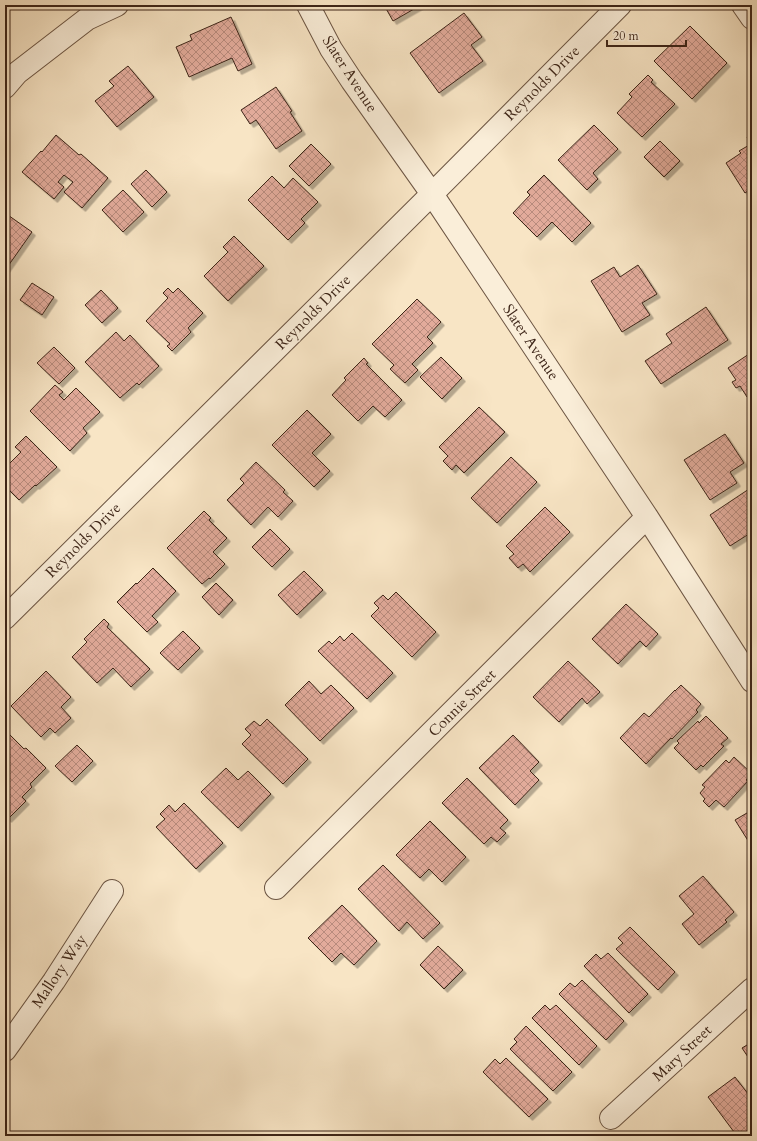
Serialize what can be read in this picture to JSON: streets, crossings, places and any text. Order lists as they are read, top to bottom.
{
  "streets": {
    "street": [
      "Slater Avenue",
      "Reynolds Drive",
      "Connie Street",
      "Mallory Way",
      "Mary Street"
    ]
  },
  "crossings": [
    ["Slater Avenue", "Reynolds Drive"],
    ["Slater Avenue", "Connie Street"]
  ],
  "scale_bar": "20 m"
}
